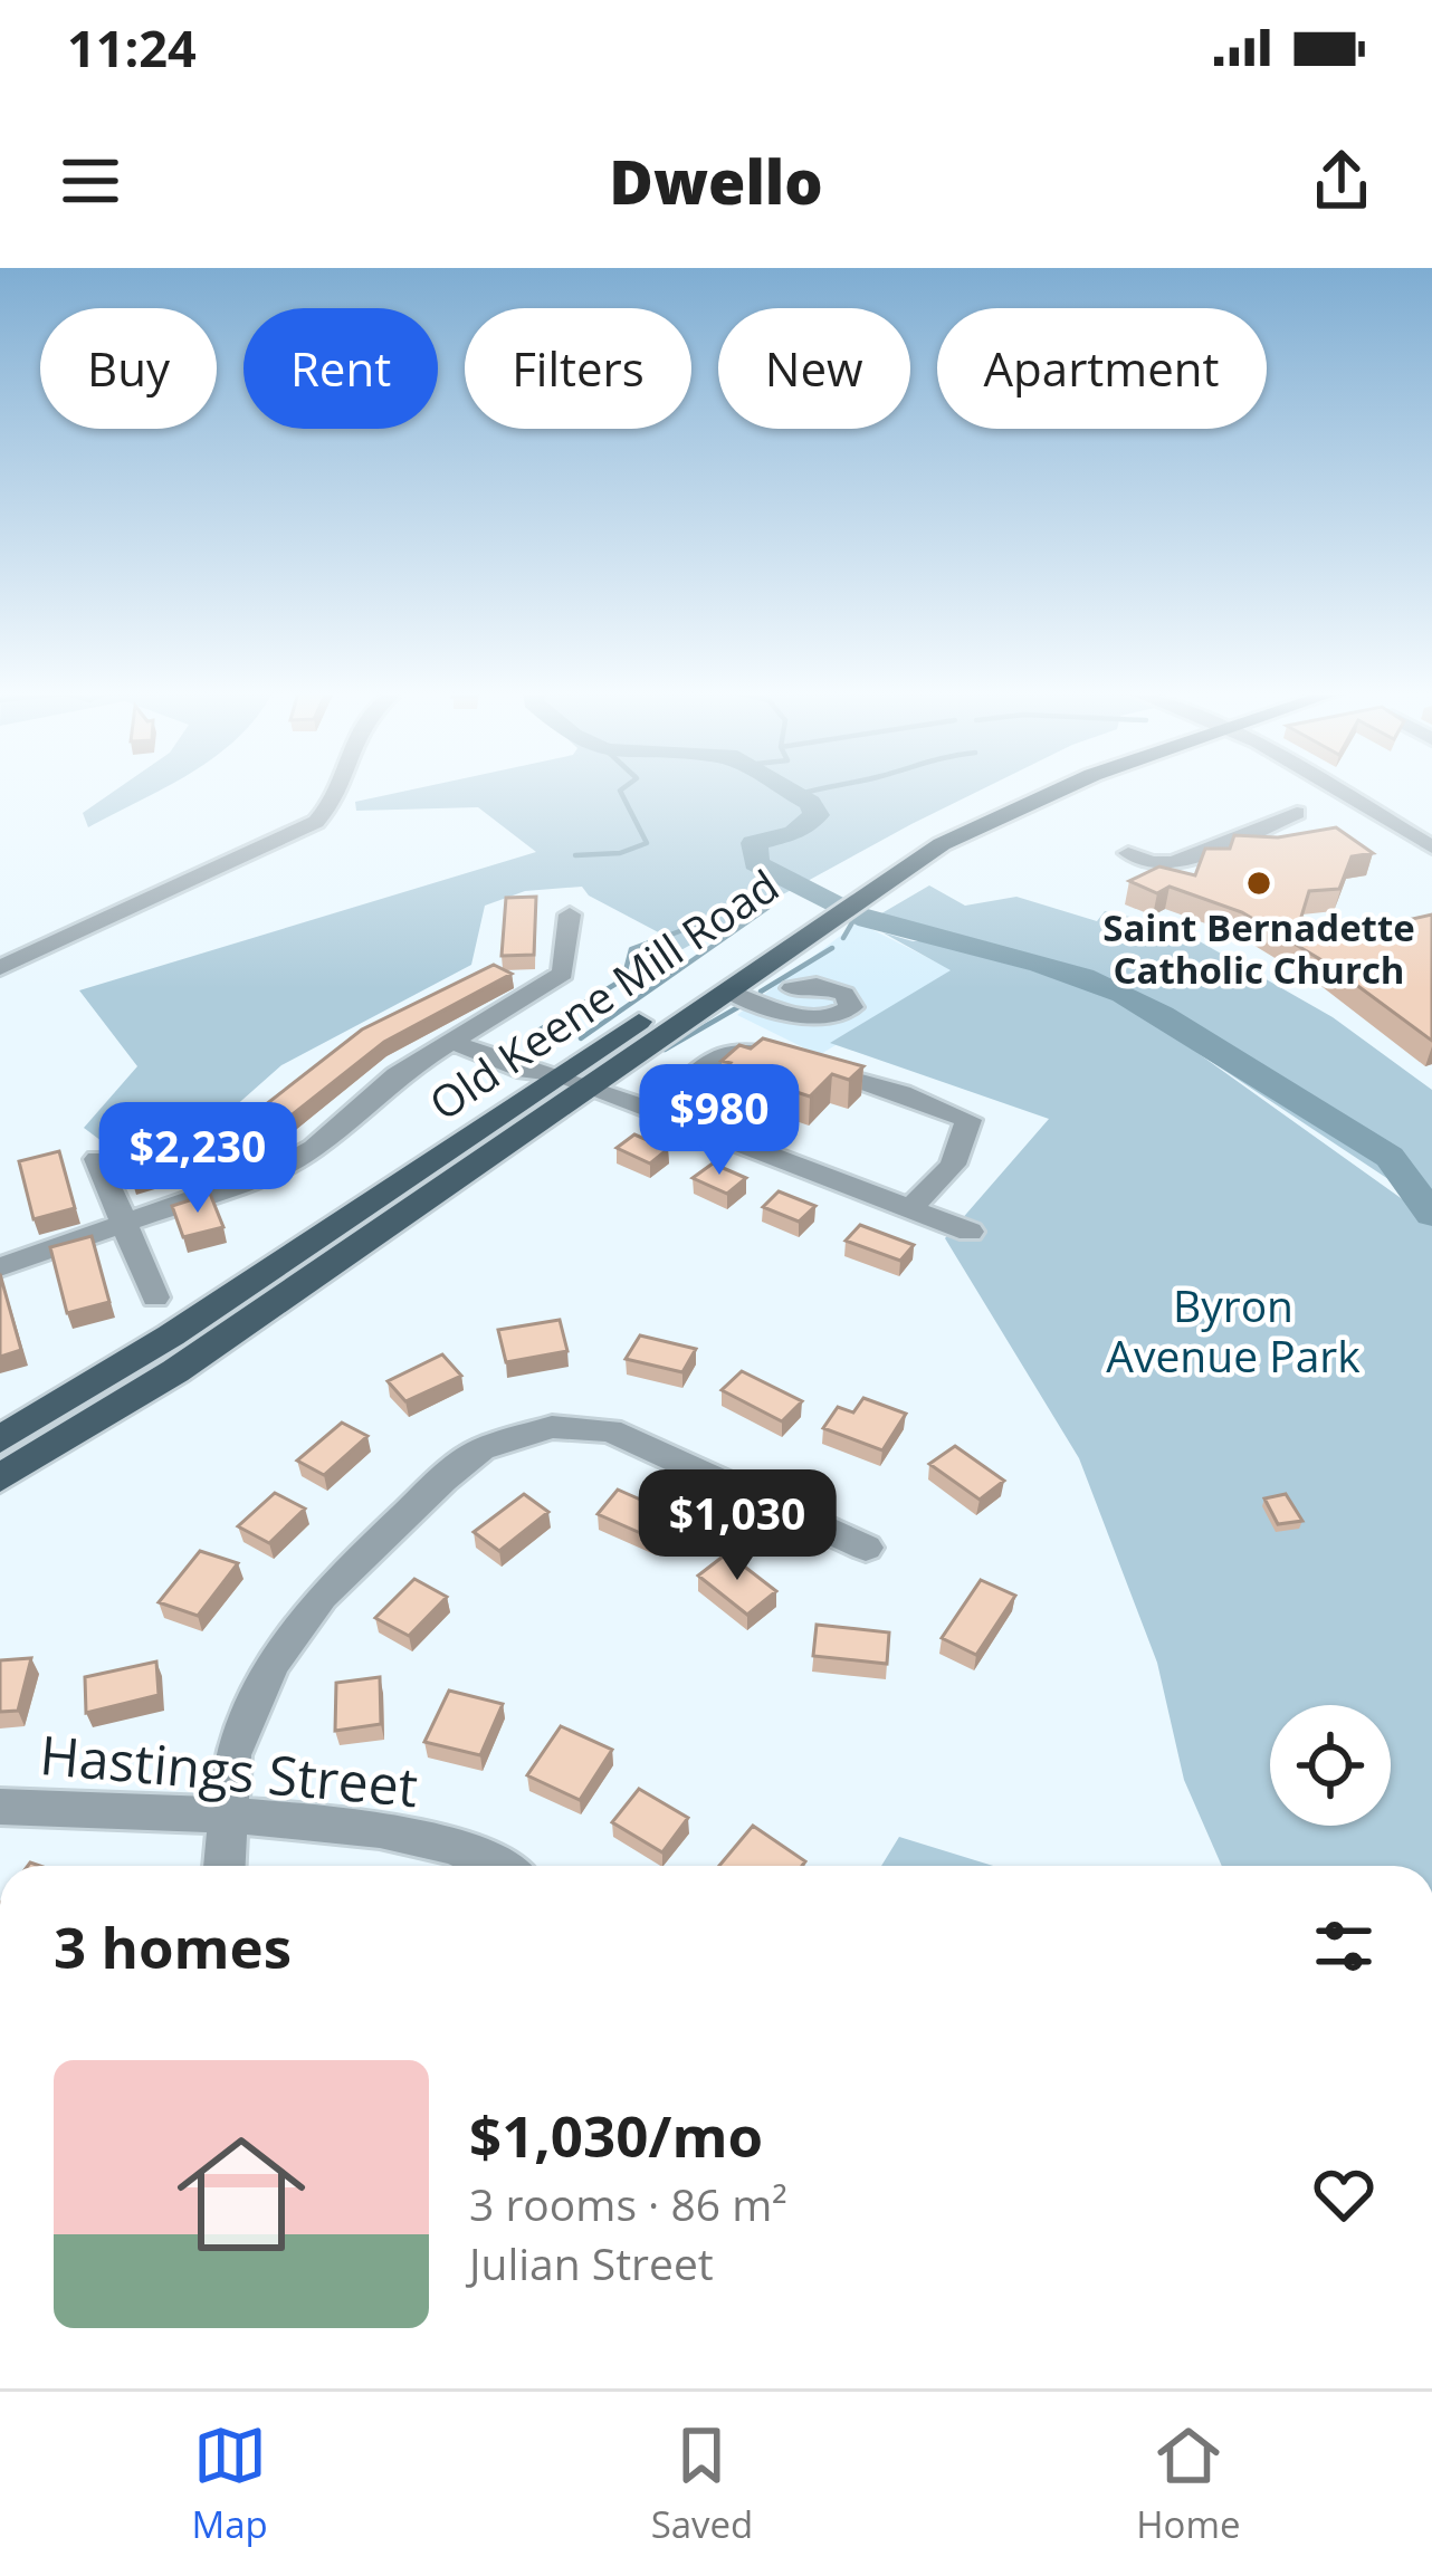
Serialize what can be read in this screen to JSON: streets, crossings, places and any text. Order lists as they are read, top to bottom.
{
  "streets": {
    "main road": ["Old Keene Mill Road"],
    "street": ["Hastings Street"]
  },
  "parks": ["Byron Avenue Park"],
  "places": ["Saint Bernadette Catholic Church"],
  "page": {
    "status": "11:24",
    "header": "Dwello",
    "chip": [
      "Buy",
      "Rent",
      "Filters",
      "New",
      "Apartment"
    ],
    "price": ["$980", "$2,230", "$1,030"],
    "heading": "3 homes",
    "list": [
      {
        "name": "$1,030/mo",
        "note": "3 rooms · 86 m² · Julian Street"
      }
    ],
    "tabs": ["Map", "Saved", "Home"]
  }
}
